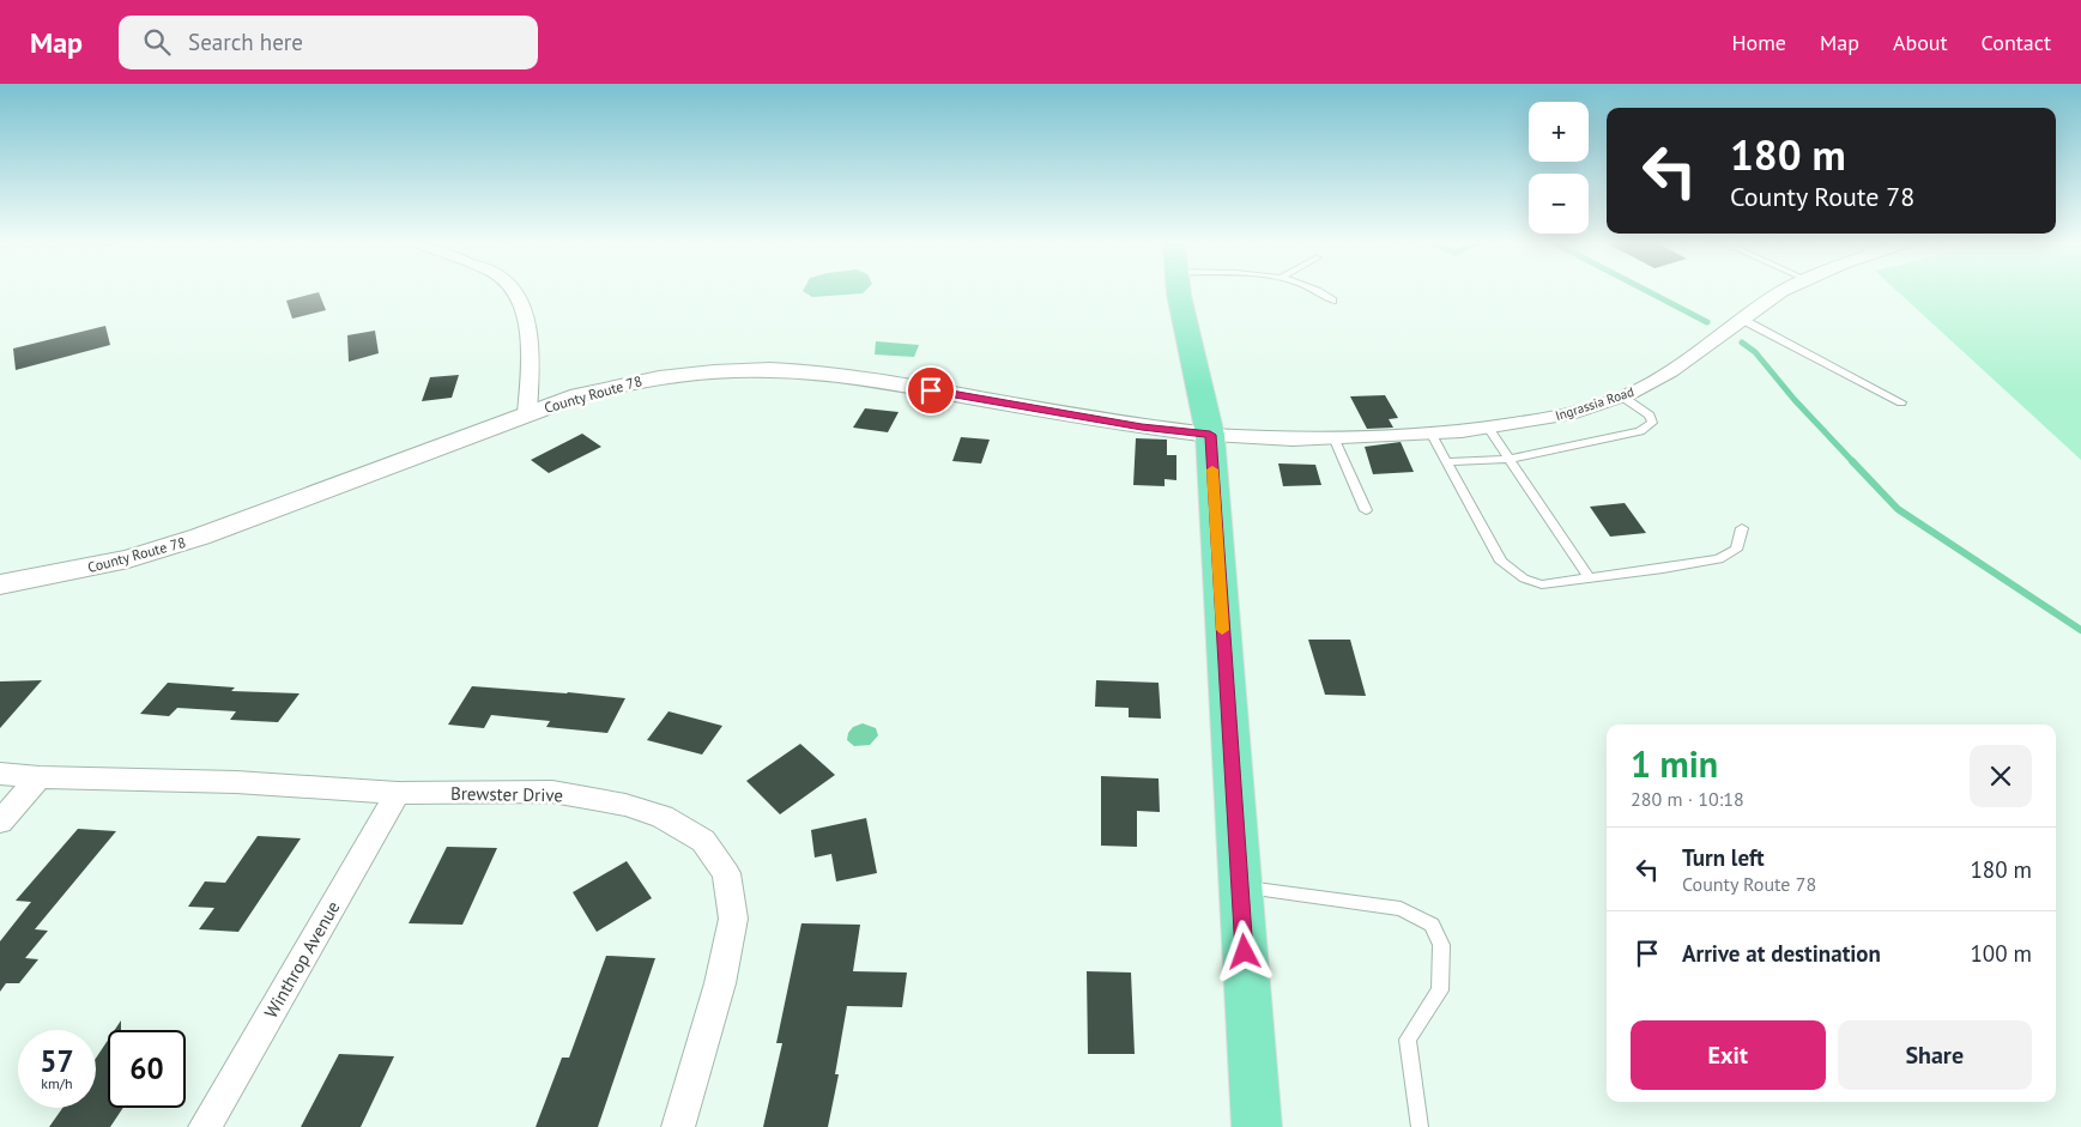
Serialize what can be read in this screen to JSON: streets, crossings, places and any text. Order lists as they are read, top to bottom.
{
  "streets": {
    "street": [
      "County Route 78",
      "Ingrassia Road",
      "Brewster Drive",
      "Winthrop Avenue"
    ]
  },
  "crossings": [
    ["County Route 78", "Ingrassia Road"],
    ["Brewster Drive", "Winthrop Avenue"]
  ],
  "page": {
    "header": "Map",
    "search": "Search here",
    "nav": [
      "Home",
      "Map",
      "About",
      "Contact"
    ],
    "map_buttons": ["+", "−"],
    "turn": ["180 m", "County Route 78"],
    "heading": ["1 min", "280 m · 10:18"],
    "list": [
      {
        "name": "Turn left",
        "note": "County Route 78",
        "value": "180 m"
      },
      {
        "name": "Arrive at destination",
        "value": "100 m"
      }
    ],
    "buttons": ["Exit", "Share"],
    "speed": "57 km/h",
    "limit": "60"
  }
}
